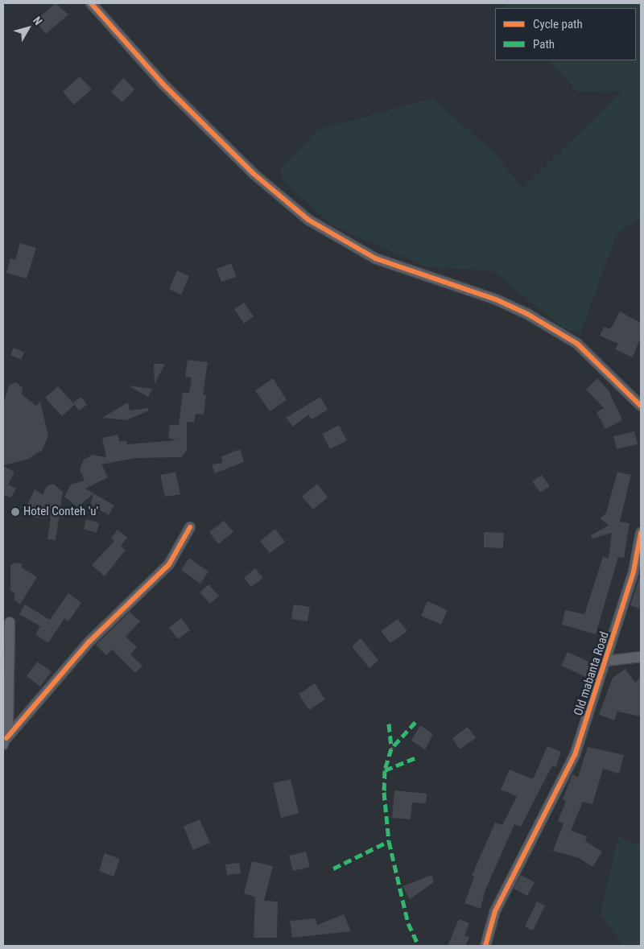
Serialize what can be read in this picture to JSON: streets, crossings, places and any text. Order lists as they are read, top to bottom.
{
  "streets": {
    "street": ["Old mabanta Road"]
  },
  "places": ["Hotel Conteh 'u'"],
  "legend": ["Cycle path", "Path"],
  "north": "top right"
}
